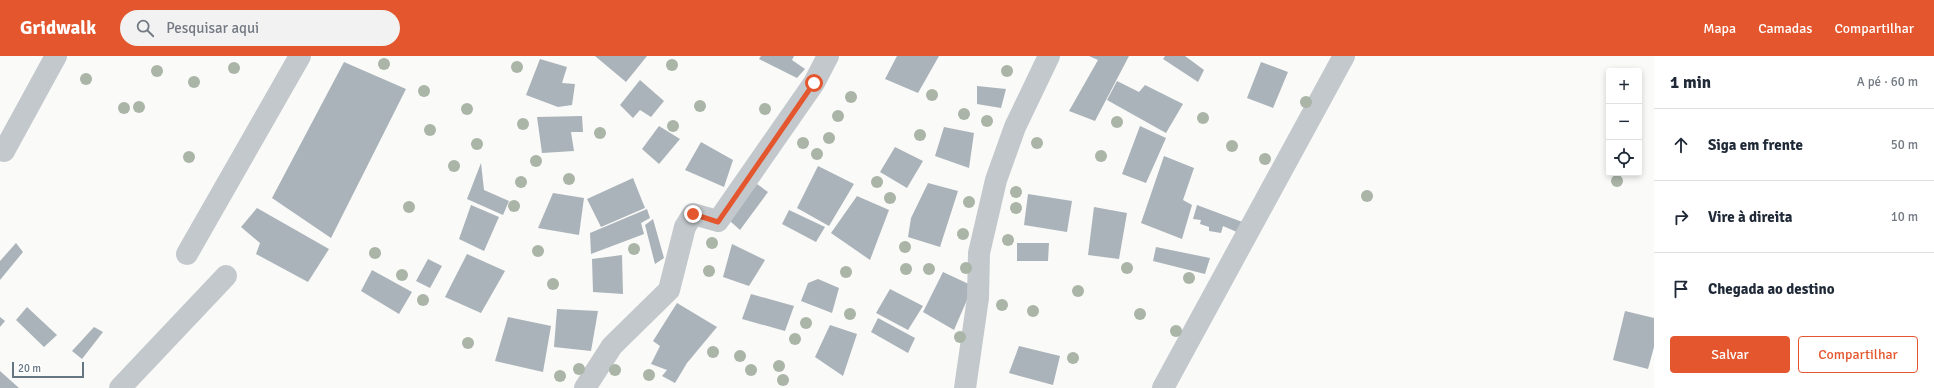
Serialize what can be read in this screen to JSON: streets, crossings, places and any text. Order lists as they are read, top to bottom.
{
  "scale_bar": "20 m",
  "page": {
    "header": "Gridwalk",
    "search": "Pesquisar aqui",
    "nav": ["Mapa", "Camadas", "Compartilhar"],
    "heading": ["1 min", "A pé · 60 m"],
    "map_buttons": ["+", "−"],
    "list": [
      ["Siga em frente", "50 m"],
      ["Vire à direita", "10 m"],
      "Chegada ao destino"
    ],
    "buttons": ["Salvar", "Compartilhar"],
    "scale": "20 m"
  }
}
